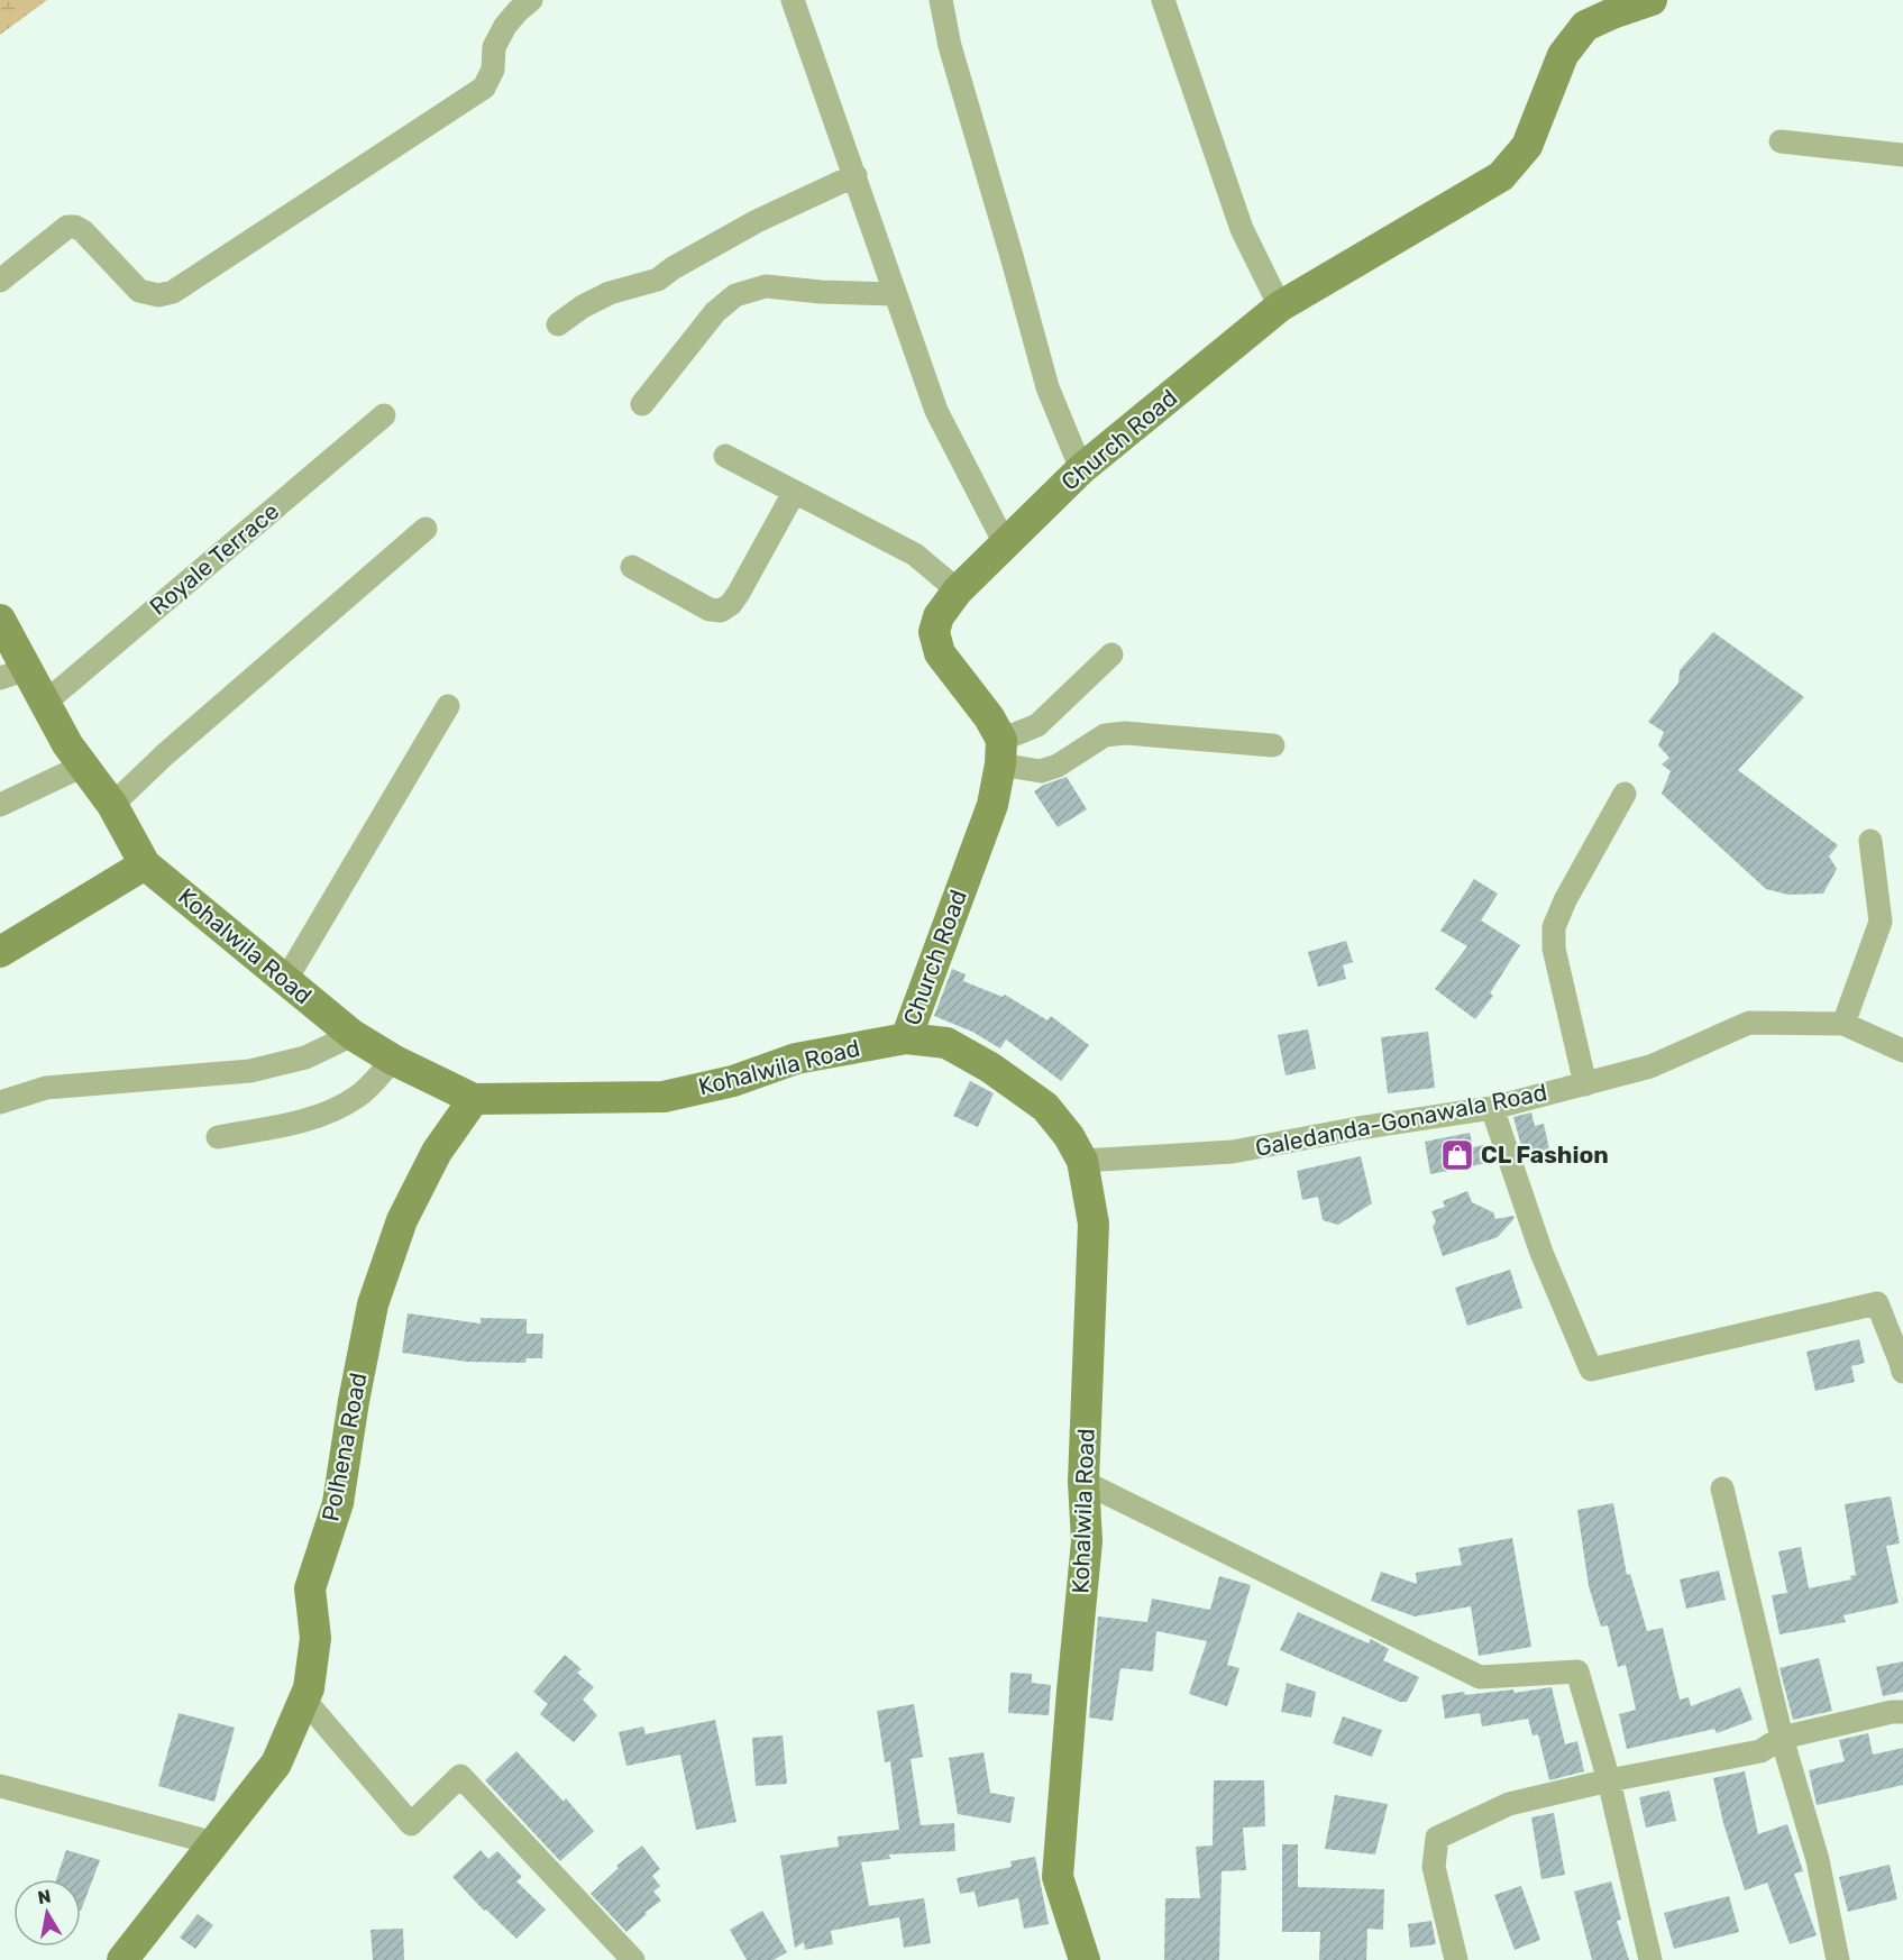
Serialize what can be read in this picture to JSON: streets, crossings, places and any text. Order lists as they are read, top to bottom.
{
  "streets": {
    "street": [
      "Church Road",
      "Royale Terrace",
      "Kohalwila Road",
      "Galedanda-Gonawala Road",
      "Polhena Road"
    ]
  },
  "crossings": [
    ["Church Road", "Kohalwila Road"],
    ["Royale Terrace", "Kohalwila Road"],
    ["Kohalwila Road", "Galedanda-Gonawala Road"],
    ["Kohalwila Road", "Polhena Road"]
  ],
  "places": {
    "shop": ["CL Fashion"]
  },
  "north": "top"
}
